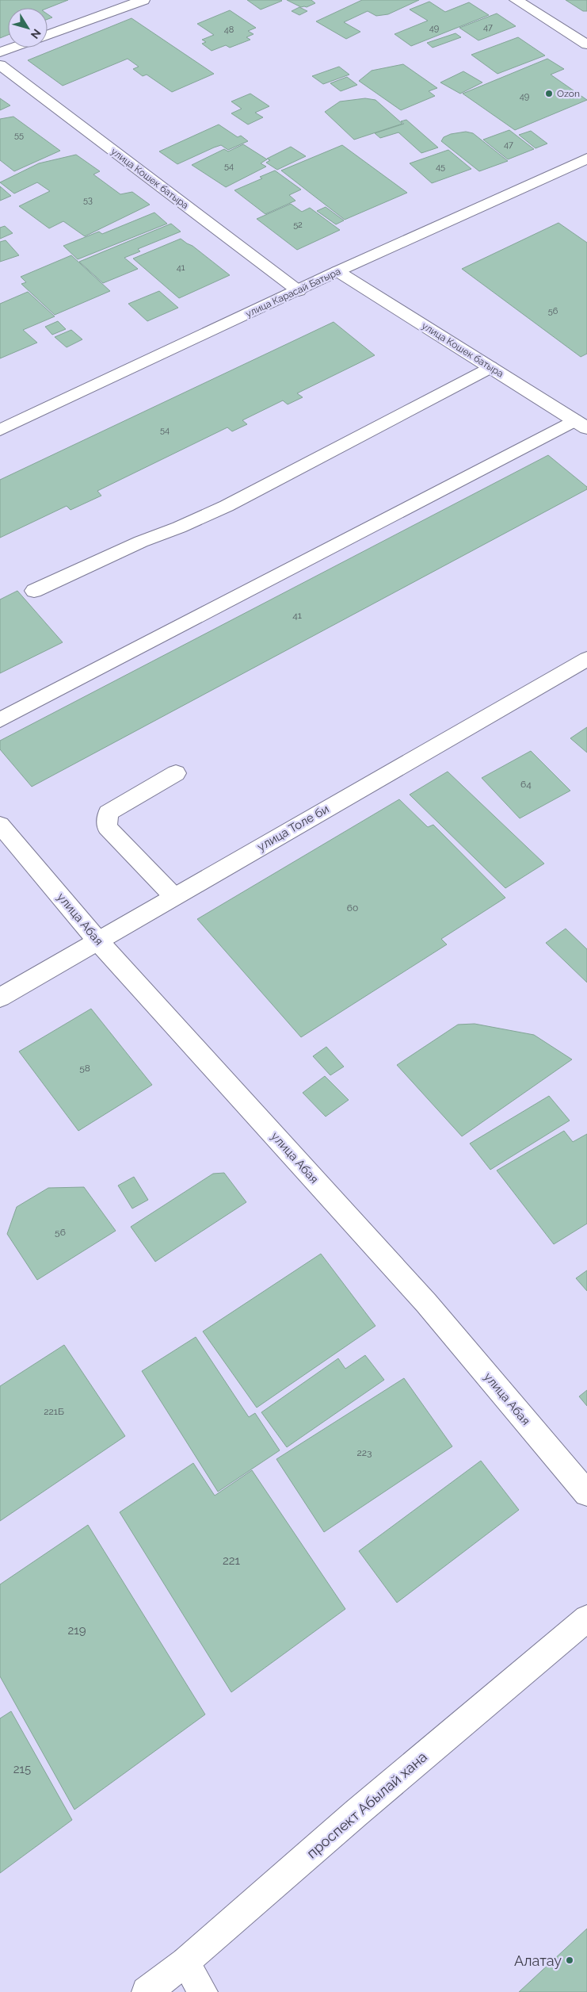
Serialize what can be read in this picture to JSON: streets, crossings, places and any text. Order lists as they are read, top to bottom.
{
  "streets": {
    "street": [
      "улица Кошек батыра",
      "улица Карасай Батыра",
      "улица Толе би",
      "улица Абая",
      "проспект Абылай хана"
    ]
  },
  "crossings": [
    ["улица Кошек батыра", "улица Карасай Батыра"],
    ["улица Толе би", "улица Абая"]
  ],
  "places": ["Ozon", "Алатау"],
  "house_numbers": [
    "47",
    "49",
    "48",
    "49",
    "55",
    "47",
    "54",
    "45",
    "53",
    "52",
    "41",
    "56",
    "54",
    "41",
    "64",
    "60",
    "58",
    "56",
    "221Б",
    "223",
    "221",
    "219",
    "215"
  ],
  "north": "bottom right"
}
